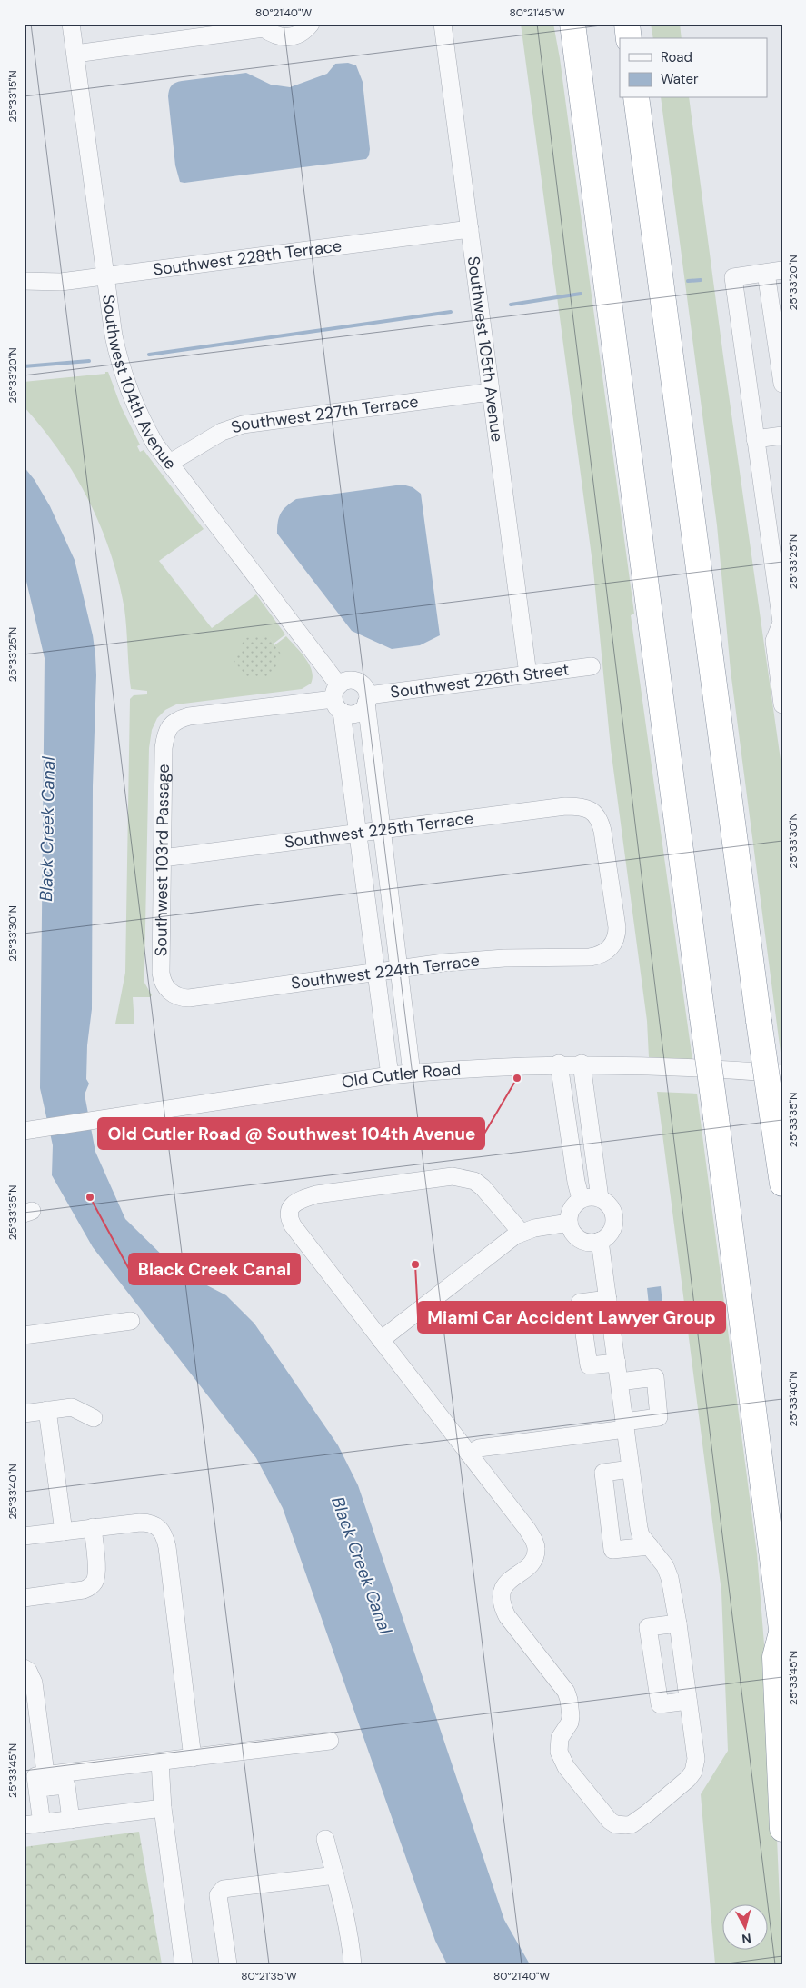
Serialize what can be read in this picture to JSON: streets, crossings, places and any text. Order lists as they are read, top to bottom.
{
  "streets": {
    "street": [
      "Southwest 228th Terrace",
      "Southwest 105th Avenue",
      "Southwest 104th Avenue",
      "Southwest 227th Terrace",
      "Southwest 226th Street",
      "Southwest 225th Terrace",
      "Southwest 103rd Passage",
      "Southwest 224th Terrace",
      "Old Cutler Road"
    ]
  },
  "crossings": [
    ["Southwest 228th Terrace", "Southwest 105th Avenue"],
    ["Southwest 228th Terrace", "Southwest 104th Avenue"],
    ["Southwest 105th Avenue", "Southwest 227th Terrace"],
    ["Southwest 105th Avenue", "Southwest 226th Street"],
    ["Southwest 104th Avenue", "Southwest 227th Terrace"],
    ["Southwest 104th Avenue", "Southwest 226th Street"],
    ["Southwest 104th Avenue", "Southwest 103rd Passage"],
    ["Southwest 226th Street", "Southwest 103rd Passage"],
    ["Southwest 225th Terrace", "Southwest 103rd Passage"],
    ["Southwest 225th Terrace", "Southwest 224th Terrace"],
    ["Southwest 103rd Passage", "Southwest 224th Terrace"]
  ],
  "water": ["Black Creek Canal"],
  "places": ["Old Cutler Road @ Southwest 104th Avenue", "Black Creek Canal", "Miami Car Accident Lawyer Group"],
  "legend": ["Road", "Water"],
  "north": "bottom",
  "coordinates": [
    "80°21'40\"W",
    "80°21'45\"W",
    "25°33'15\"N",
    "25°33'20\"N",
    "25°33'25\"N",
    "25°33'30\"N",
    "25°33'35\"N",
    "25°33'40\"N",
    "25°33'45\"N",
    "80°21'35\"W"
  ]
}
